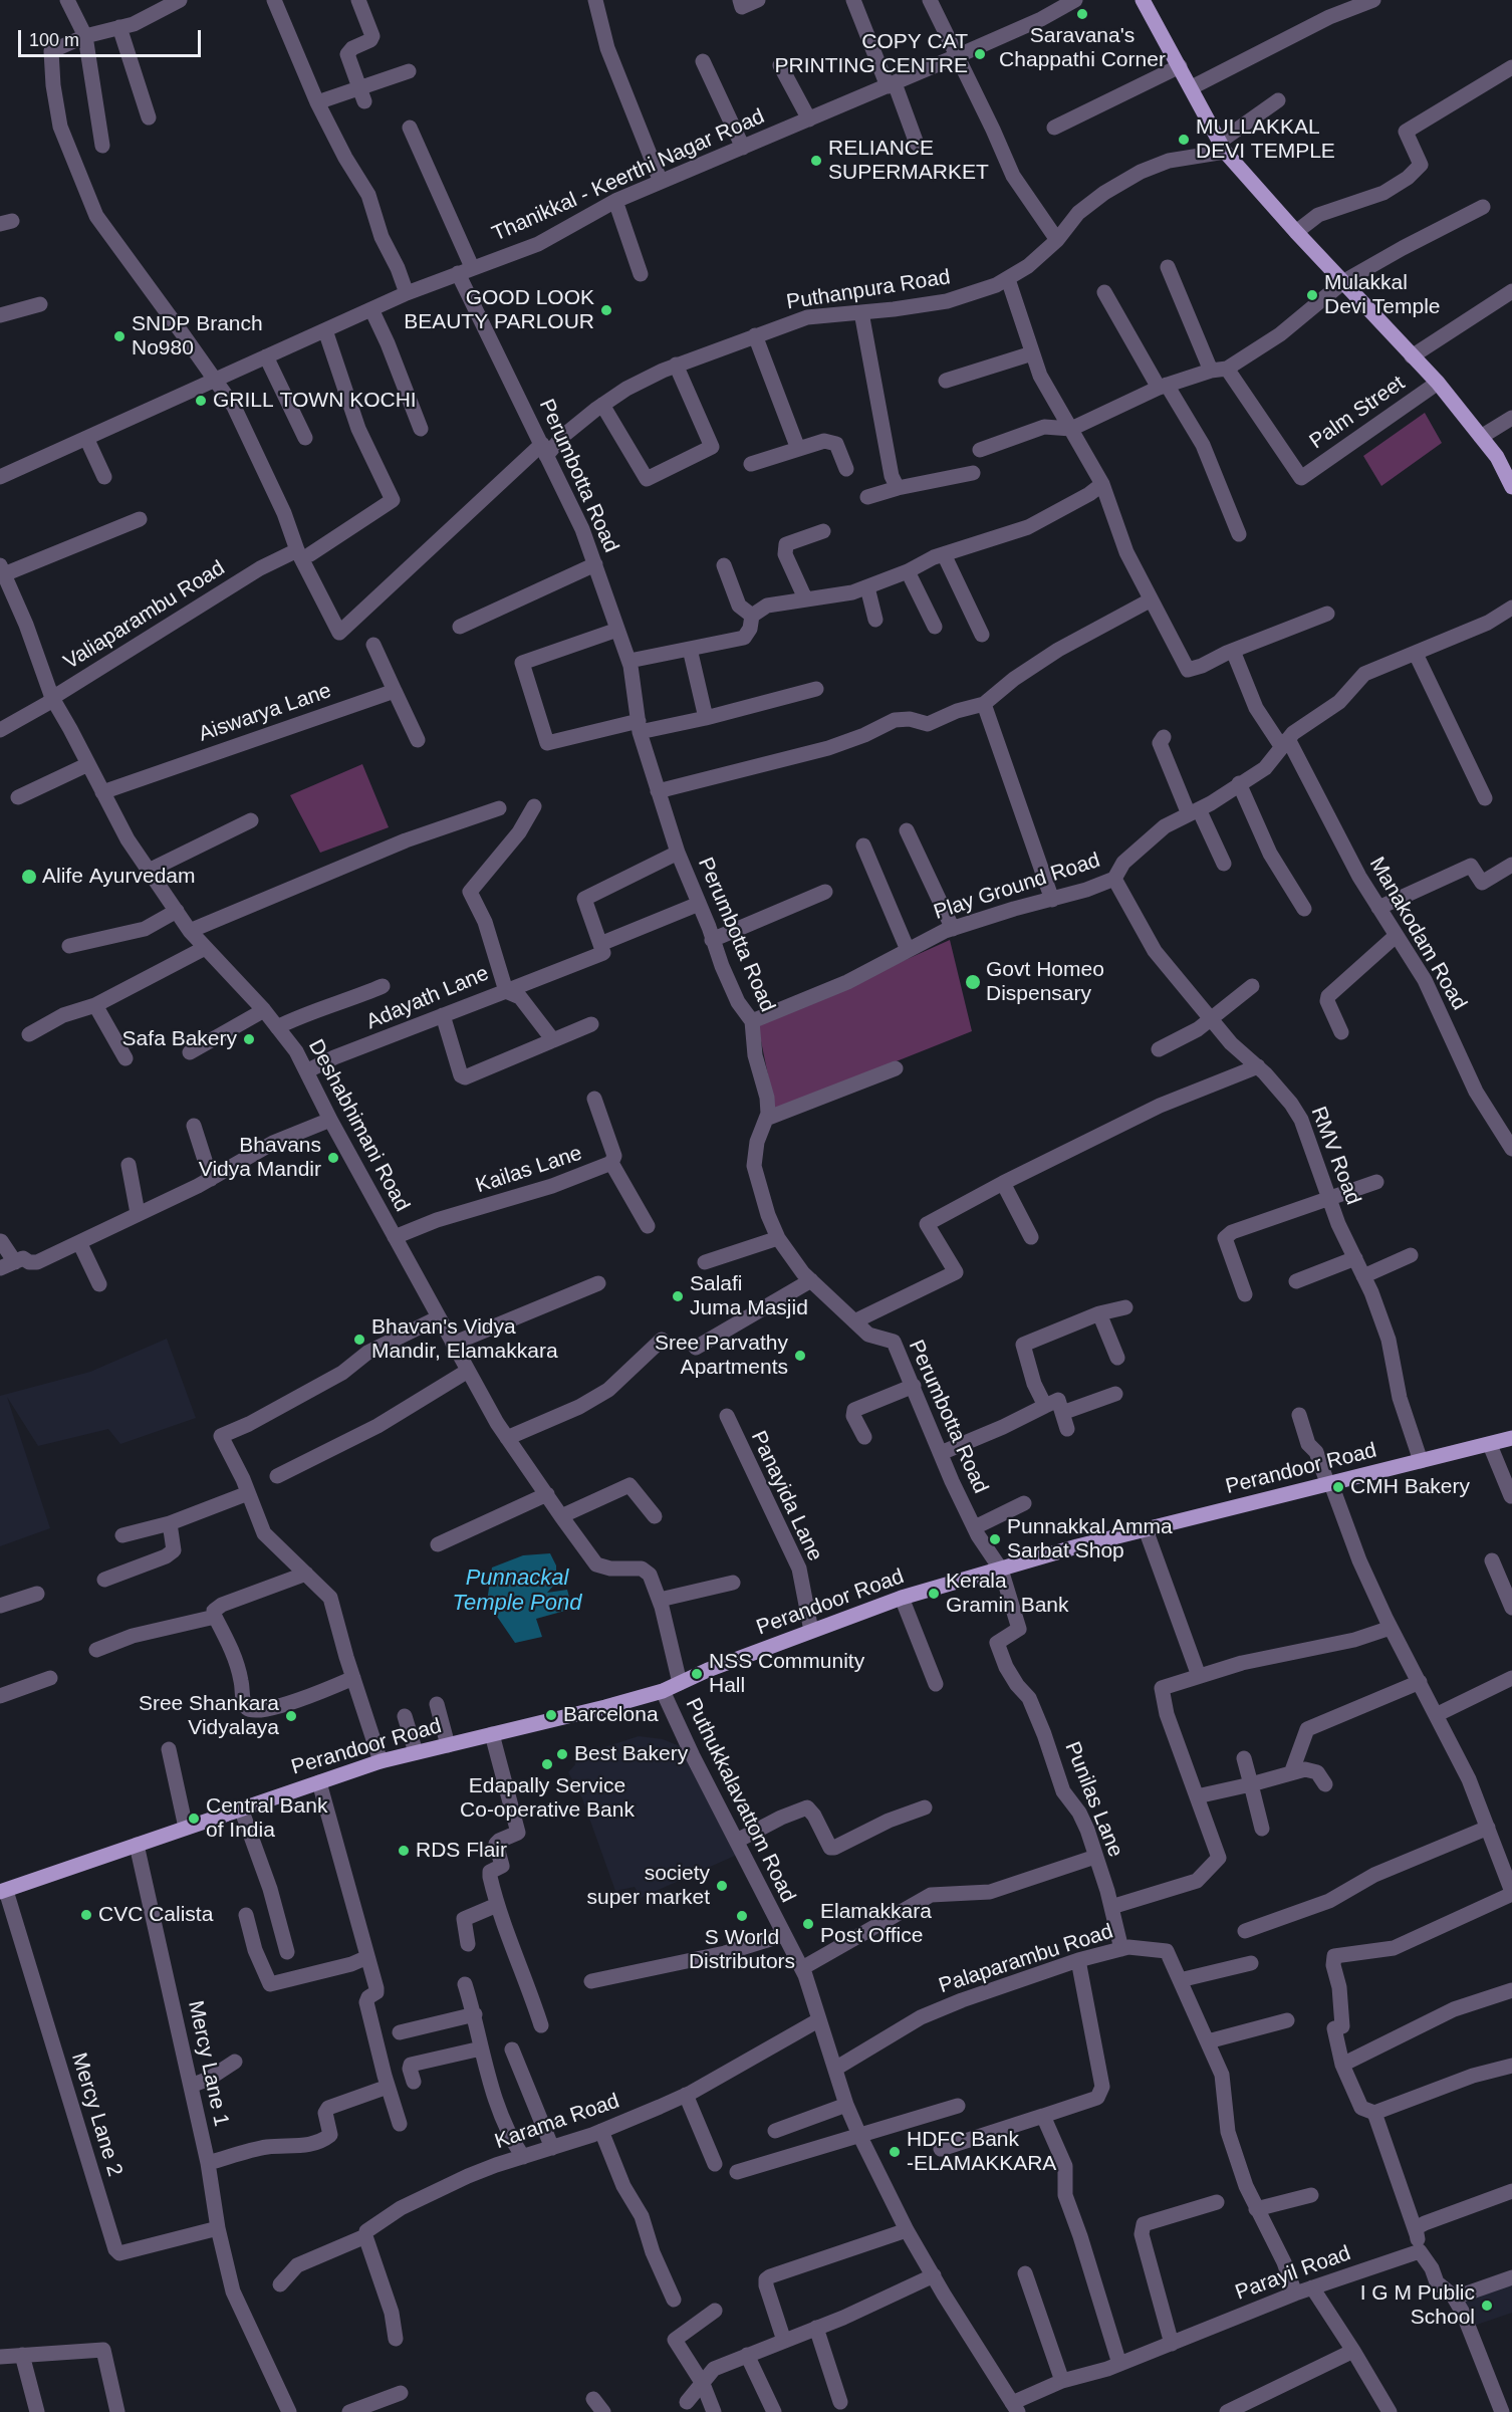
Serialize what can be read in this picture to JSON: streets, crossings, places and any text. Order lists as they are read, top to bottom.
{
  "streets": {
    "main road": ["Perandoor Road"],
    "street": [
      "Thanikkal - Keerthi Nagar Road",
      "Puthanpura Road",
      "Palm Street",
      "Perumbotta Road",
      "Valiaparambu Road",
      "Aiswarya Lane",
      "Play Ground Road",
      "Manakodam Road",
      "Adayath Lane",
      "Deshabhimani Road",
      "RMV Road",
      "Kailas Lane",
      "Panayida Lane",
      "Punilas Lane",
      "Puthukkalavattom Road",
      "Palaparambu Road",
      "Mercy Lane 1",
      "Mercy Lane 2",
      "Karama Road",
      "Parayil Road"
    ]
  },
  "crossings": [
    ["Thanikkal - Keerthi Nagar Road", "Perumbotta Road"],
    ["Thanikkal - Keerthi Nagar Road", "Valiaparambu Road"],
    ["Puthanpura Road", "Perumbotta Road"],
    ["Puthanpura Road", "Valiaparambu Road"],
    ["Perumbotta Road", "Play Ground Road"],
    ["Perumbotta Road", "Perandoor Road"],
    ["Perumbotta Road", "Punilas Lane"],
    ["Valiaparambu Road", "Deshabhimani Road"],
    ["Aiswarya Lane", "Deshabhimani Road"],
    ["Play Ground Road", "Manakodam Road"],
    ["Play Ground Road", "RMV Road"],
    ["Adayath Lane", "Deshabhimani Road"],
    ["Deshabhimani Road", "Kailas Lane"],
    ["Deshabhimani Road", "Perandoor Road"],
    ["RMV Road", "Perandoor Road"],
    ["Perandoor Road", "Panayida Lane"],
    ["Perandoor Road", "Punilas Lane"],
    ["Perandoor Road", "Puthukkalavattom Road"],
    ["Perandoor Road", "Mercy Lane 1"],
    ["Perandoor Road", "Mercy Lane 2"],
    ["Punilas Lane", "Palaparambu Road"],
    ["Puthukkalavattom Road", "Palaparambu Road"],
    ["Puthukkalavattom Road", "Karama Road"],
    ["Puthukkalavattom Road", "Parayil Road"],
    ["Palaparambu Road", "Parayil Road"],
    ["Mercy Lane 1", "Mercy Lane 2"]
  ],
  "water": ["Punnackal Temple Pond"],
  "places": [
    "Saravana's Chappathi Corner",
    "COPY CAT PRINTING CENTRE",
    "MULLAKKAL DEVI TEMPLE",
    "RELIANCE SUPERMARKET",
    "Mulakkal Devi Temple",
    "GOOD LOOK BEAUTY PARLOUR",
    "SNDP Branch No980",
    "GRILL TOWN KOCHI",
    "Alife Ayurvedam",
    "Govt Homeo Dispensary",
    "Safa Bakery",
    "Bhavans Vidya Mandir",
    "Salafi Juma Masjid",
    "Bhavan's Vidya Mandir, Elamakkara",
    "Sree Parvathy Apartments",
    "CMH Bakery",
    "Punnakkal Amma Sarbat Shop",
    "Kerala Gramin Bank",
    "NSS Community Hall",
    "Barcelona",
    "Sree Shankara Vidyalaya",
    "Best Bakery",
    "Edapally Service Co-operative Bank",
    "Central Bank of India",
    "RDS Flair",
    "society super market",
    "CVC Calista",
    "S World Distributors",
    "Elamakkara Post Office",
    "HDFC Bank -ELAMAKKARA",
    "I G M Public School"
  ],
  "scale_bar": "100 m"
}
